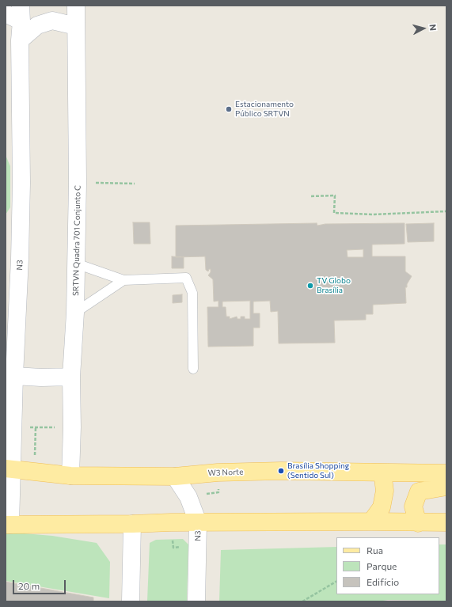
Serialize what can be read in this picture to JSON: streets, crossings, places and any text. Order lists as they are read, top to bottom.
{
  "streets": {
    "main road": ["W3 Norte"],
    "street": ["SRTVN Quadra 701 Conjunto C", "N3"]
  },
  "crossings": [
    ["SRTVN Quadra 701 Conjunto C", "W3 Norte"],
    ["N3", "W3 Norte"]
  ],
  "places": ["Estacionamento Público SRTVN", "TV Globo Brasília", "Brasília Shopping (Sentido Sul)"],
  "legend": ["Rua", "Parque", "Edifício"],
  "scale_bar": "20 m",
  "north": "right"
}
